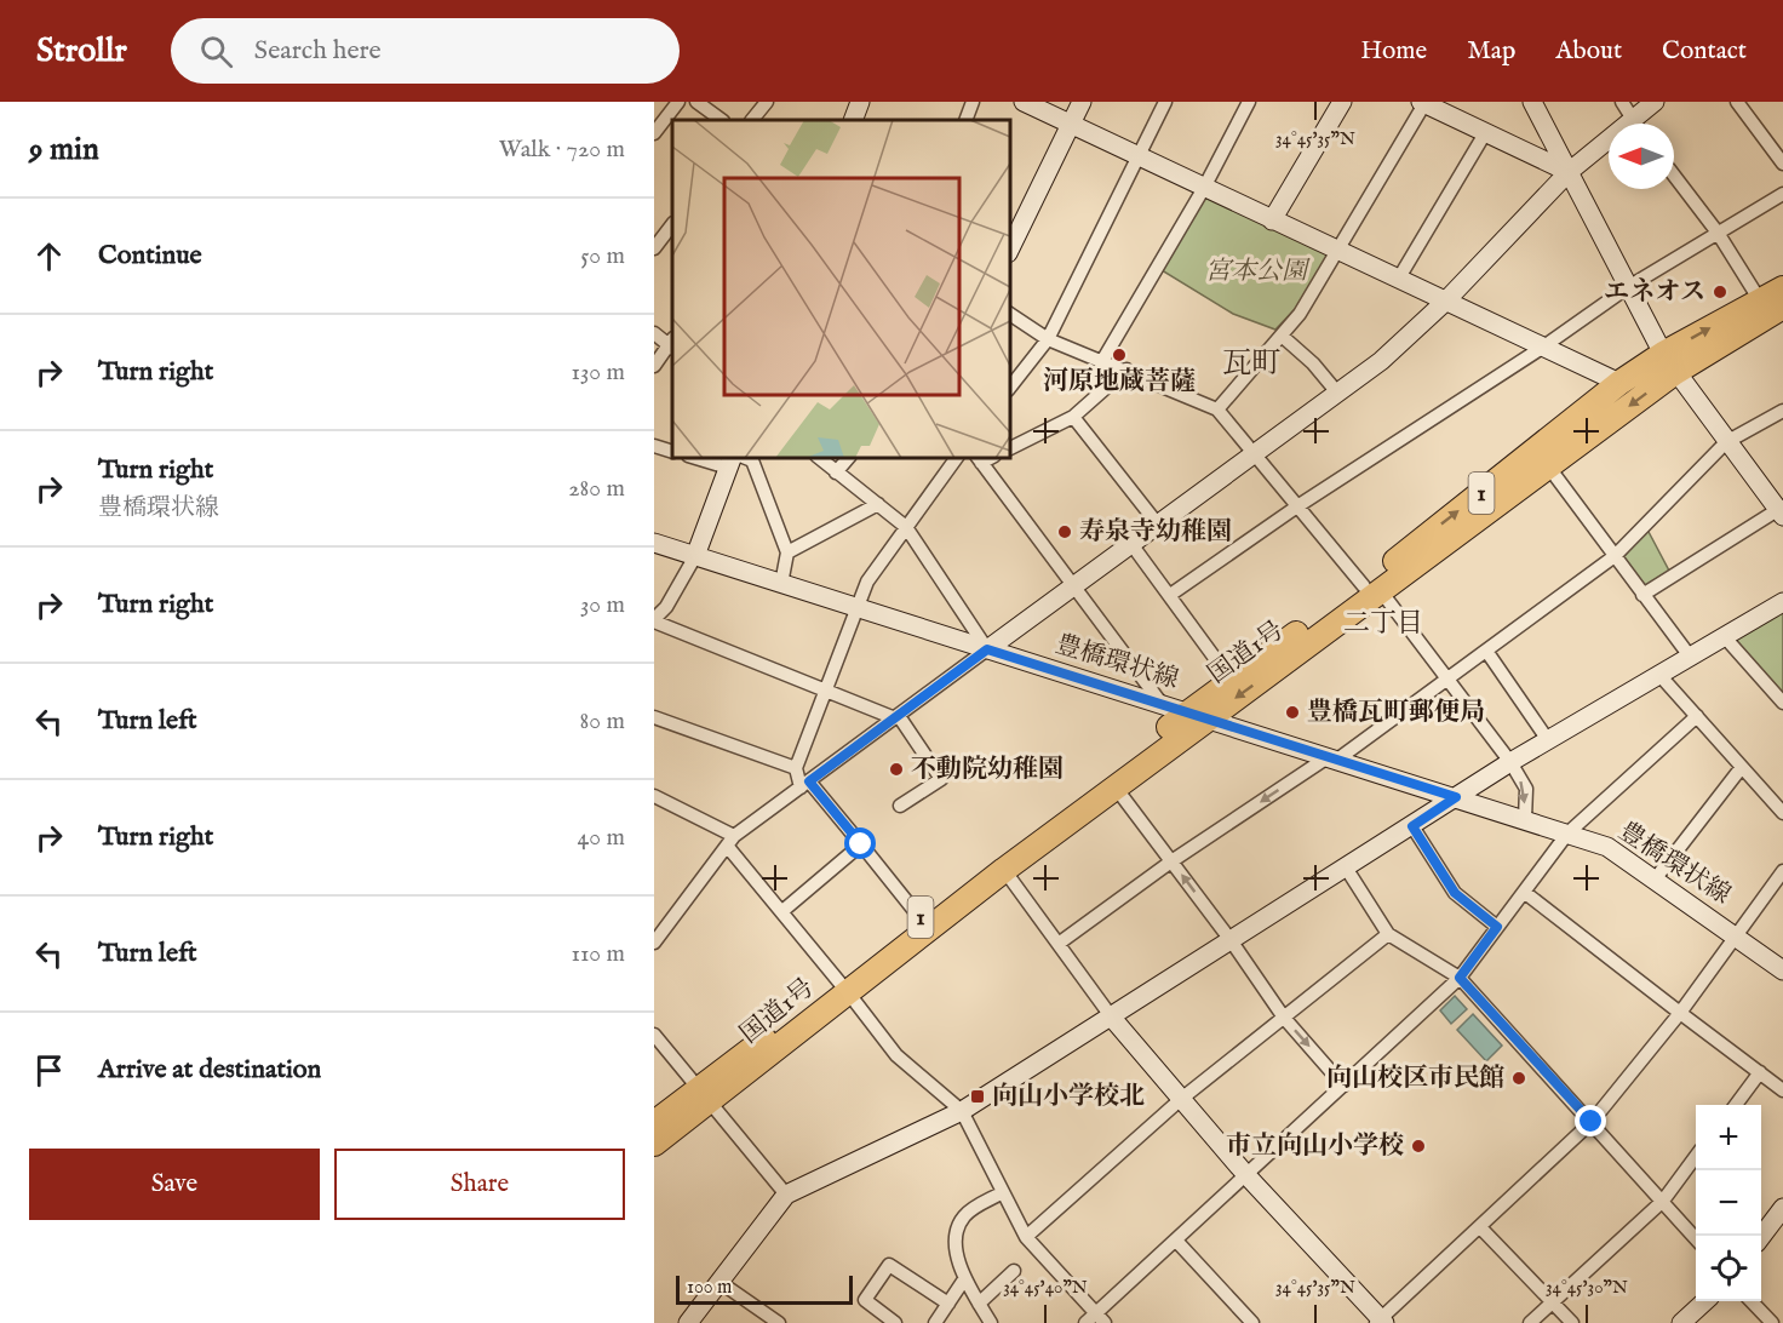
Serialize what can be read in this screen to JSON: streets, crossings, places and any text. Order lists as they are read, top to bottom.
{
  "streets": {
    "highway": ["1", "国道1号"],
    "street": ["豊橋環状線"]
  },
  "crossings": [
    ["国道1号", "豊橋環状線"]
  ],
  "districts": ["瓦町", "二丁目"],
  "parks": ["宮本公園"],
  "places": {
    "other": [
      "エネオス",
      "河原地蔵菩薩",
      "寿泉寺幼稚園",
      "豊橋瓦町郵便局",
      "不動院幼稚園",
      "向山校区市民館",
      "市立向山小学校"
    ],
    "transit": ["向山小学校北"]
  },
  "scale_bar": "100 m",
  "north": "left",
  "page": {
    "header": "Strollr",
    "search": "Search here",
    "nav": [
      "Home",
      "Map",
      "About",
      "Contact"
    ],
    "heading": ["9 min", "Walk · 720 m"],
    "list": [
      ["Continue", "50 m"],
      ["Turn right", "130 m"],
      ["Turn right", "豊橋環状線", "280 m"],
      ["Turn right", "30 m"],
      ["Turn left", "80 m"],
      ["Turn right", "40 m"],
      ["Turn left", "110 m"],
      "Arrive at destination"
    ],
    "map_buttons": ["+", "−"],
    "buttons": ["Save", "Share"],
    "scale": "100 m"
  },
  "coordinates": ["34°45'35\"N", "34°45'40\"N", "34°45'30\"N"]
}
